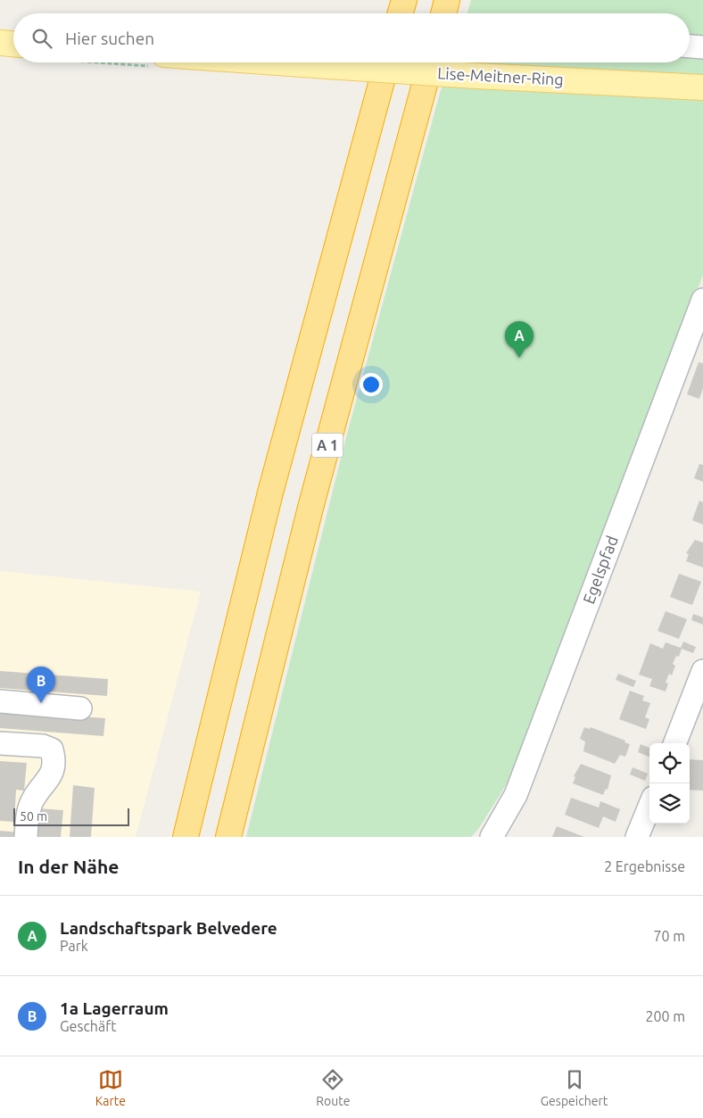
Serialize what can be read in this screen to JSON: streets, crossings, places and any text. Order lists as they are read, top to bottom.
{
  "streets": {
    "highway": ["A 1"],
    "main road": ["Lise-Meitner-Ring"],
    "street": ["Egelspfad"]
  },
  "scale_bar": "50 m",
  "page": {
    "search": "Hier suchen",
    "pins": ["A", "B"],
    "scale": "50 m",
    "heading": ["In der Nähe", "2 Ergebnisse"],
    "list": [
      {
        "mark": "A",
        "name": "Landschaftspark Belvedere",
        "note": "Park",
        "value": "70 m"
      },
      {
        "mark": "B",
        "name": "1a Lagerraum",
        "note": "Geschäft",
        "value": "200 m"
      }
    ],
    "nav": ["Karte", "Route", "Gespeichert"]
  }
}
